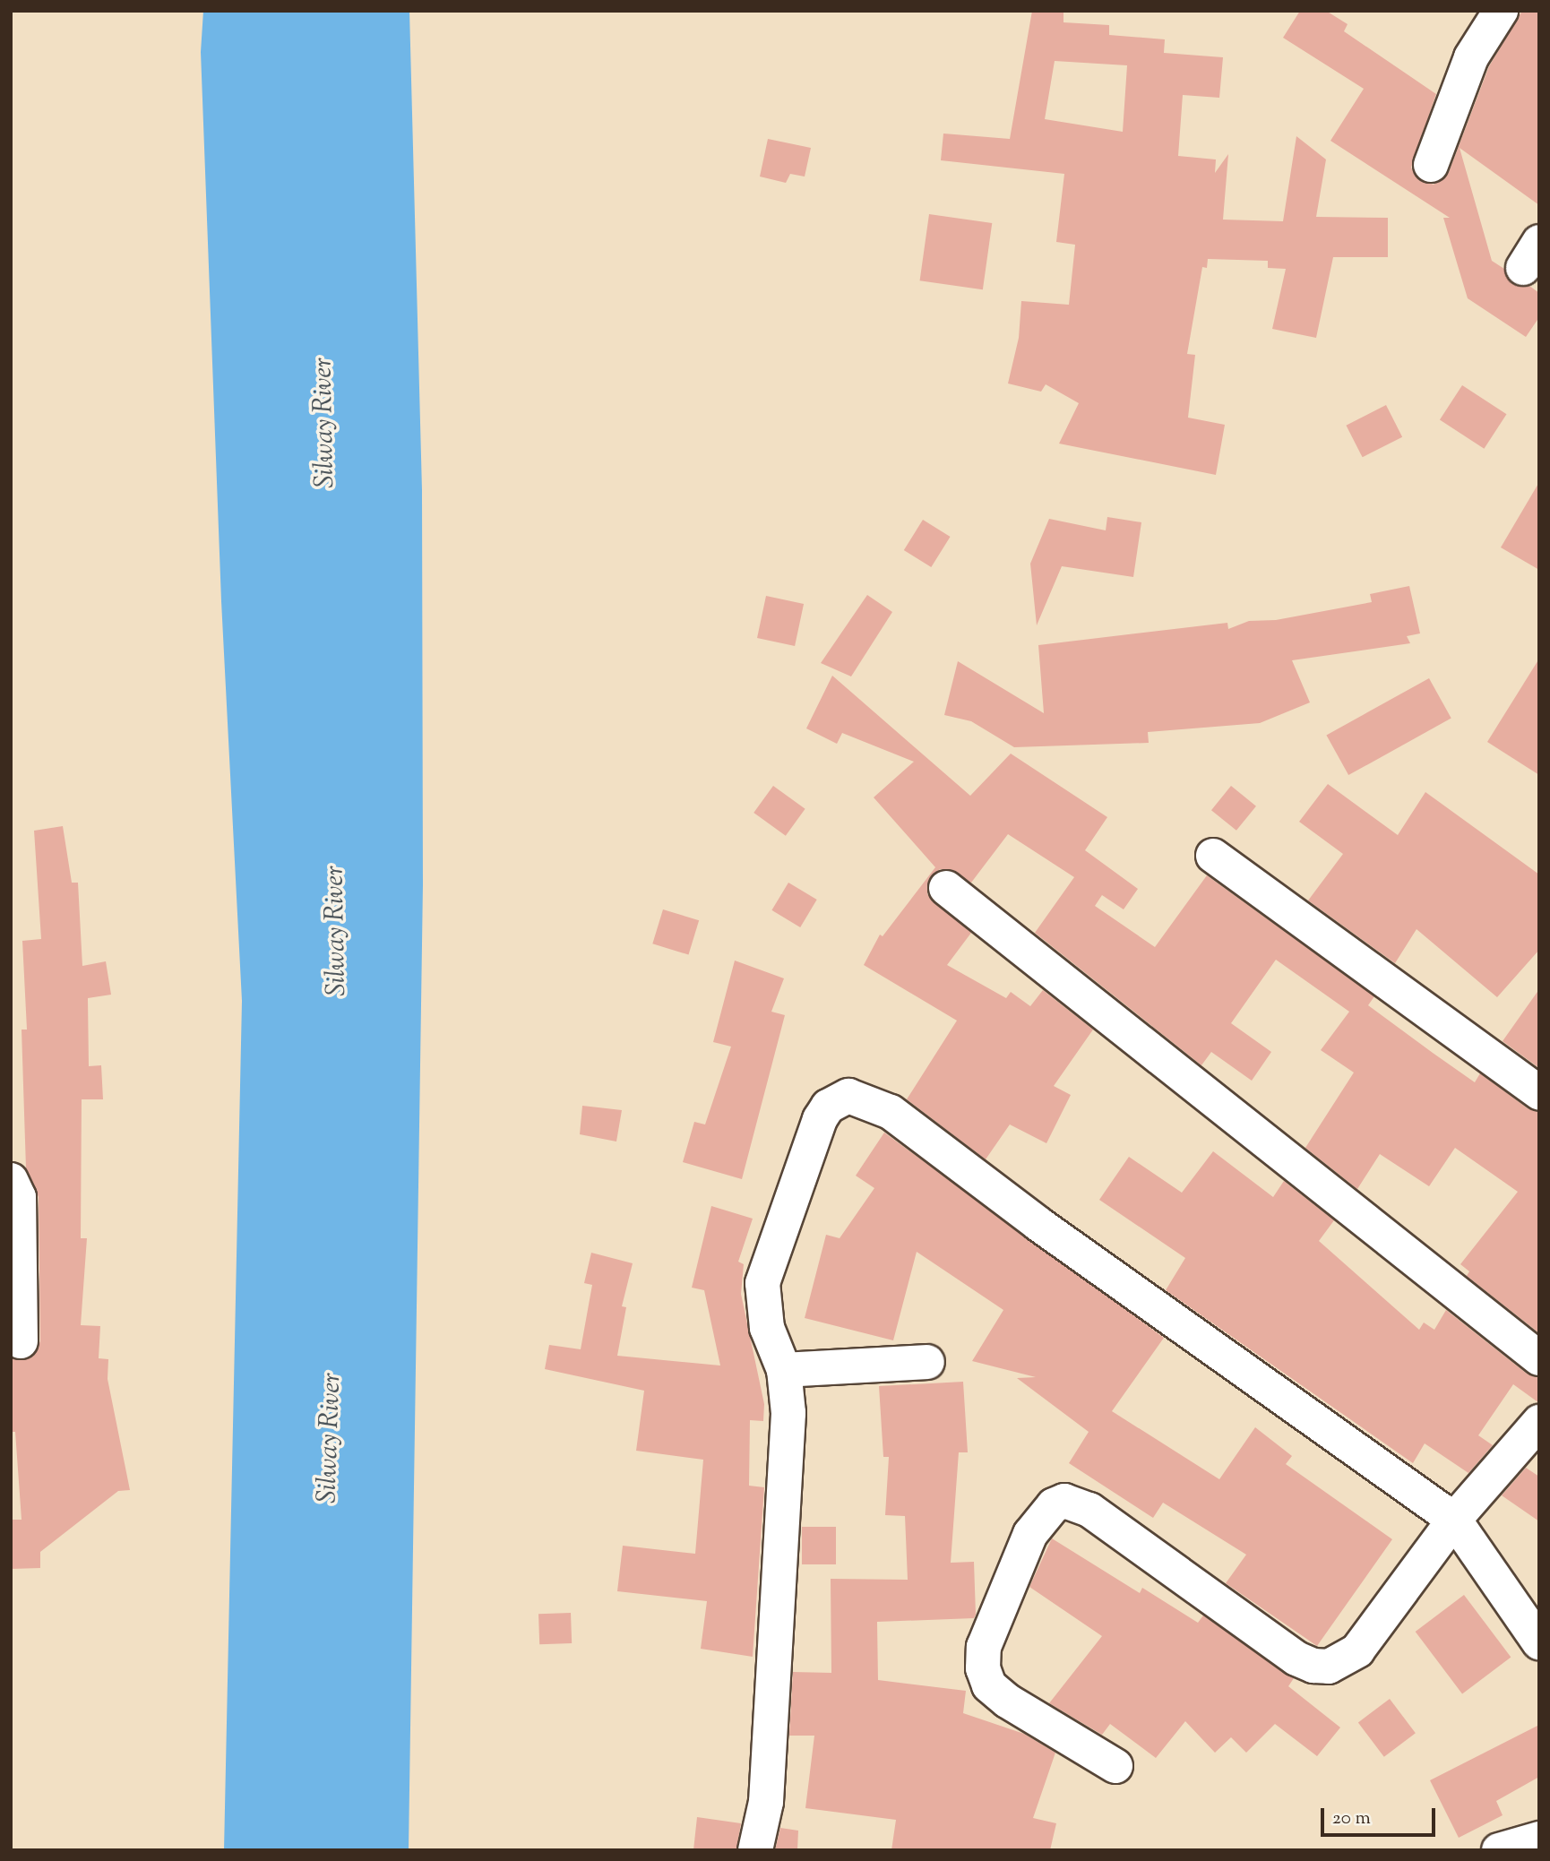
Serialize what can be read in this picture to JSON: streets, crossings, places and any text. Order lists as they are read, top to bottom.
{
  "water": ["Silway River"],
  "scale_bar": "20 m"
}
